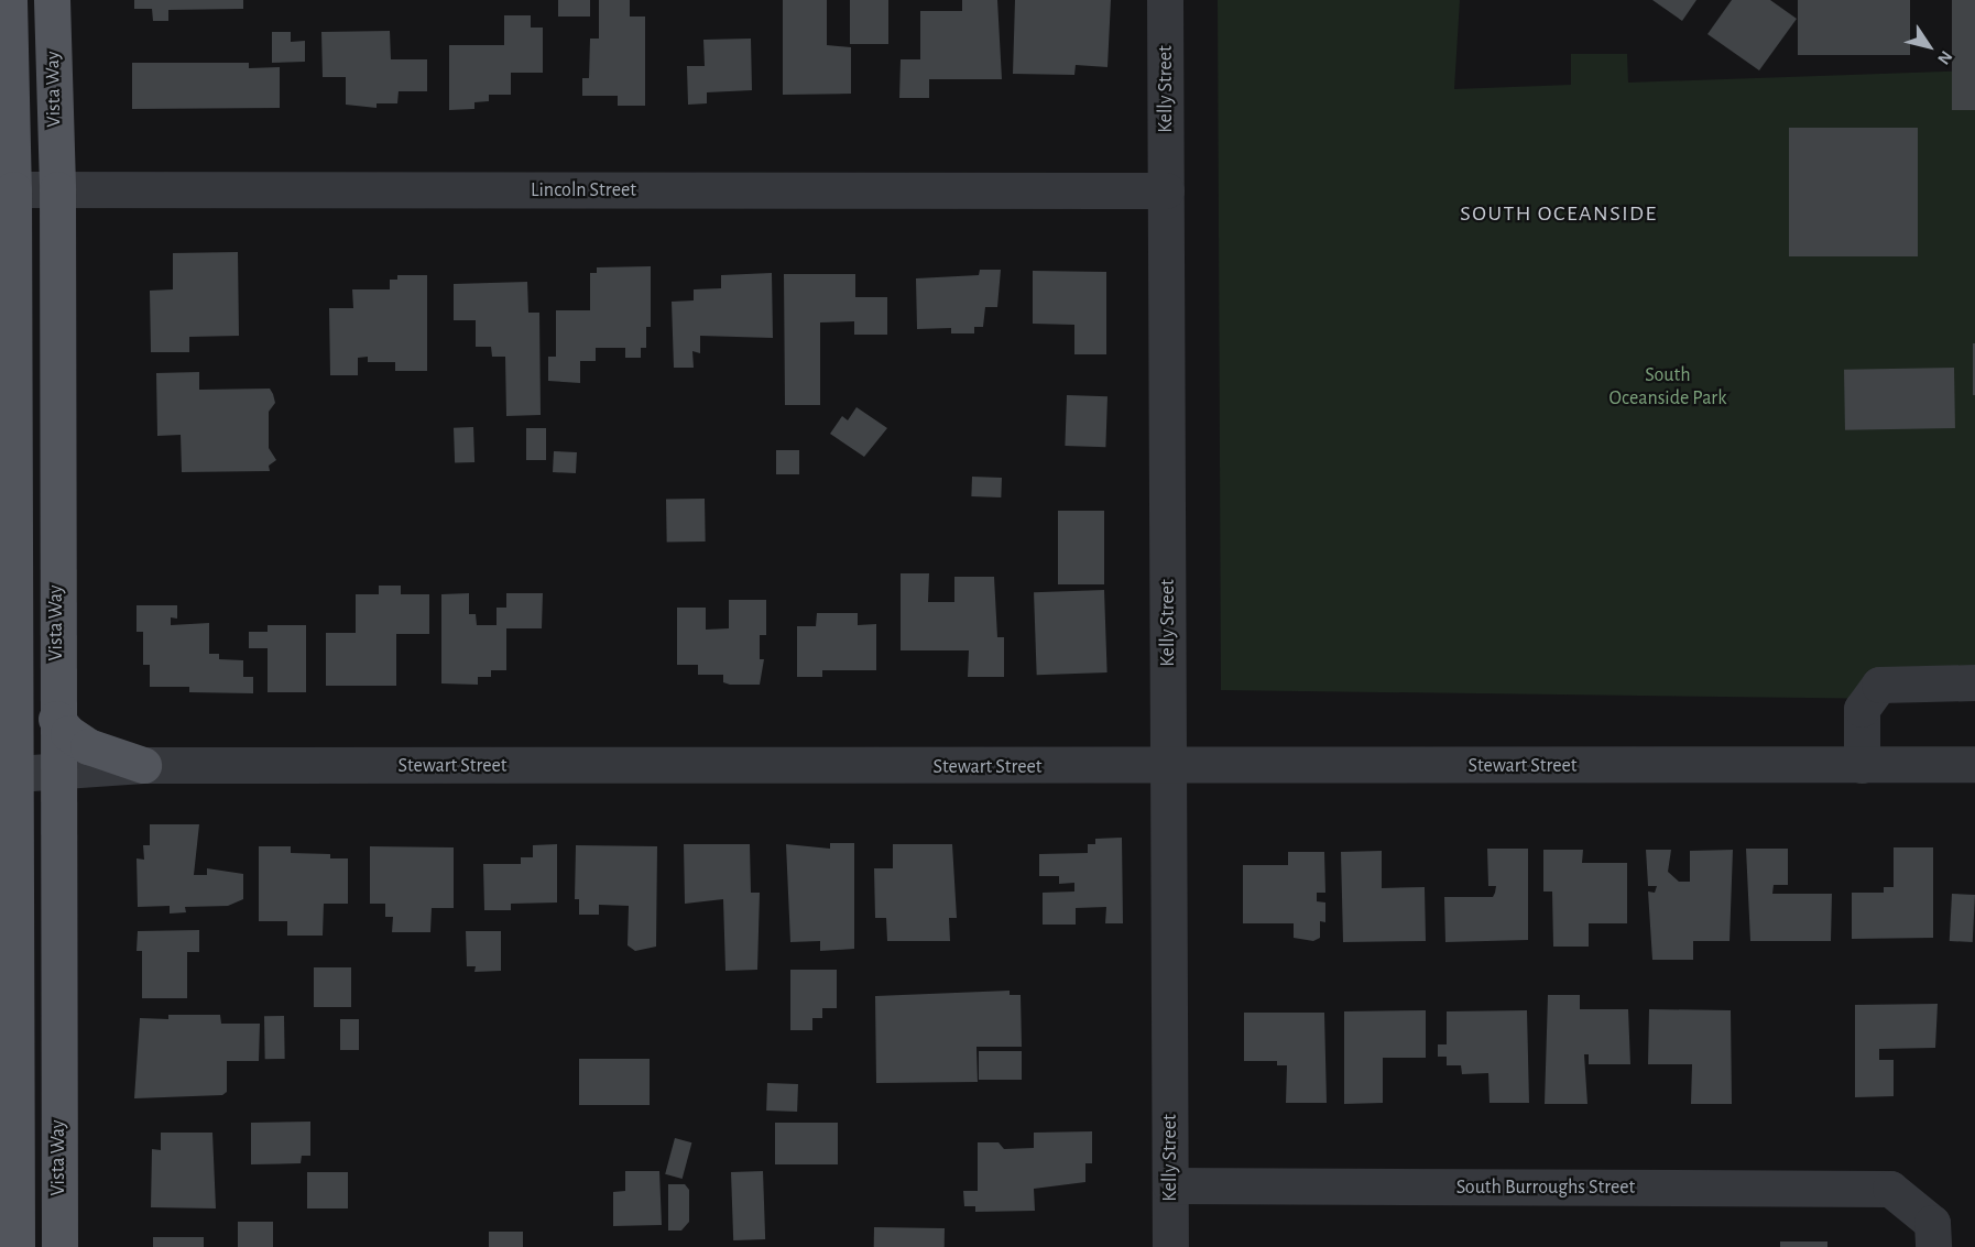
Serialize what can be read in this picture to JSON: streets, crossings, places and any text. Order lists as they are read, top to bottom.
{
  "streets": {
    "main road": ["Vista Way"],
    "street": [
      "Kelly Street",
      "Lincoln Street",
      "Stewart Street",
      "South Burroughs Street"
    ]
  },
  "crossings": [
    ["Vista Way", "Lincoln Street"],
    ["Vista Way", "Stewart Street"],
    ["Kelly Street", "Lincoln Street"],
    ["Kelly Street", "Stewart Street"],
    ["Kelly Street", "South Burroughs Street"]
  ],
  "districts": ["SOUTH OCEANSIDE"],
  "parks": ["South Oceanside Park"],
  "north": "bottom right"
}
